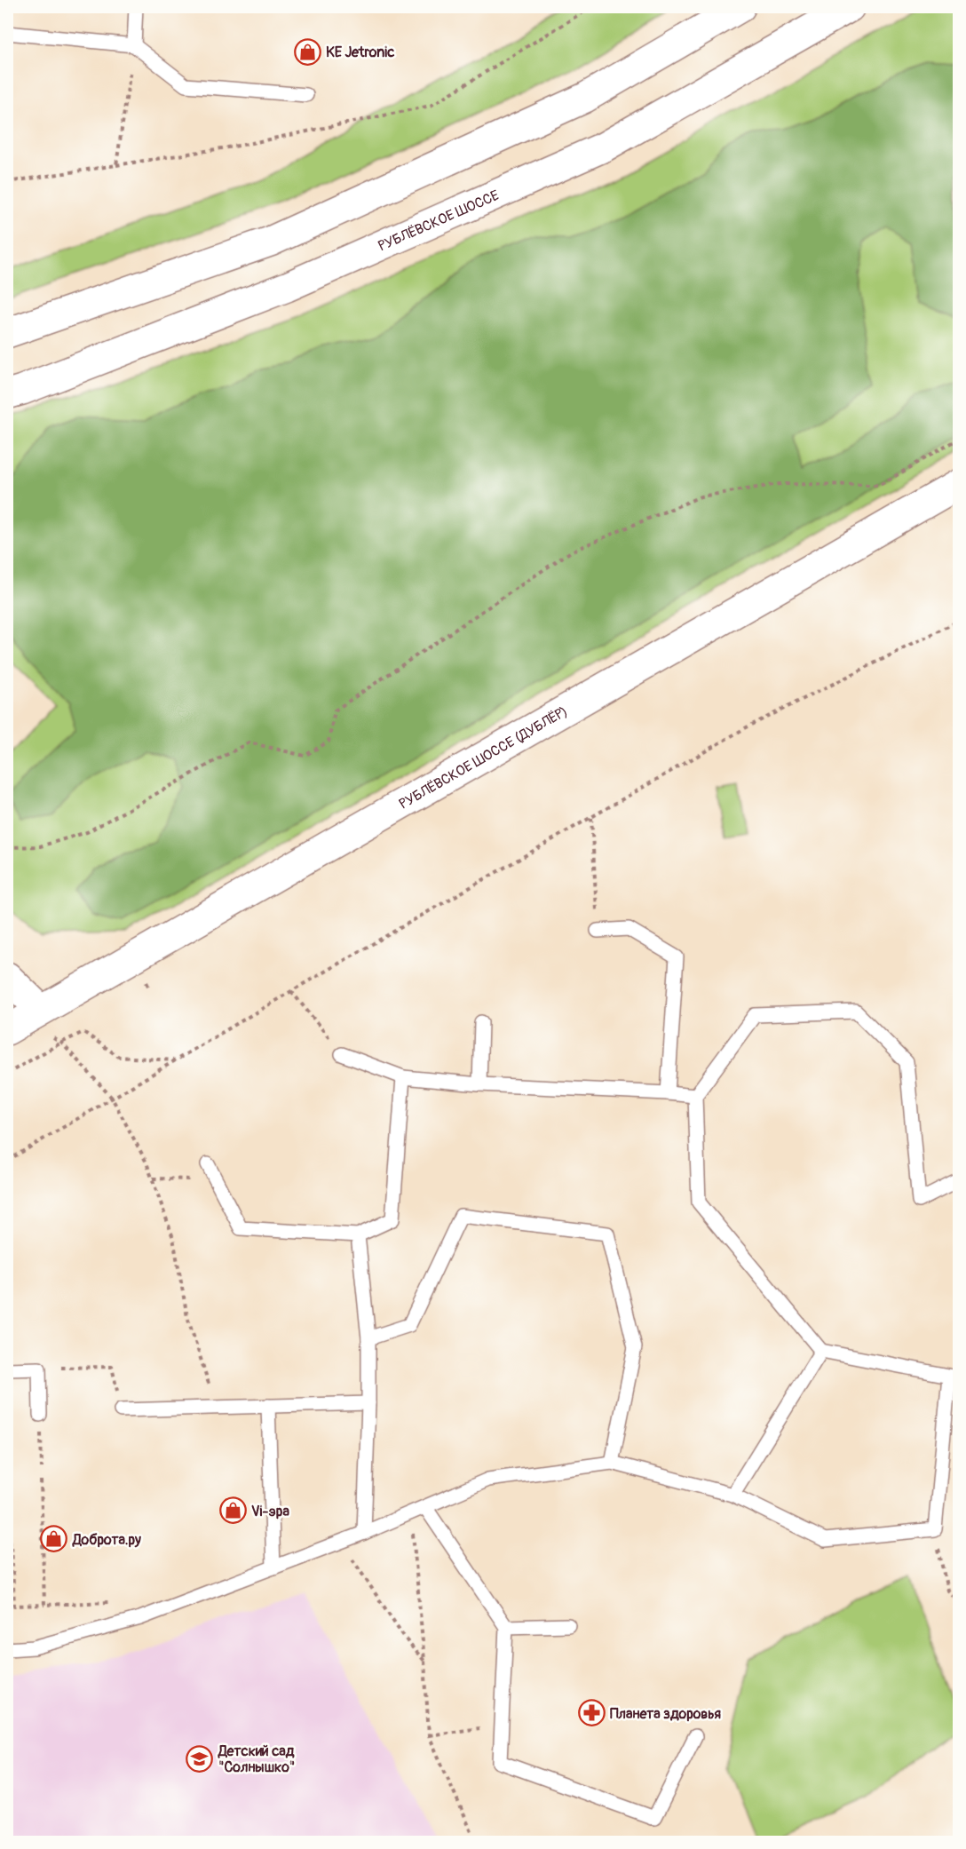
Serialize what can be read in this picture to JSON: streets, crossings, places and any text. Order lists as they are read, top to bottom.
{
  "streets": {
    "main road": ["РУБЛЁВСКОЕ ШОССЕ", "РУБЛЁВСКОЕ ШОССЕ (ДУБЛЁР)"]
  },
  "places": {
    "shop": ["KE Jetronic", "Vi-эра", "Доброта.ру"],
    "pharmacy": ["Планета здоровья"],
    "school or university": ["Детский сад \"Солнышко\""]
  }
}
